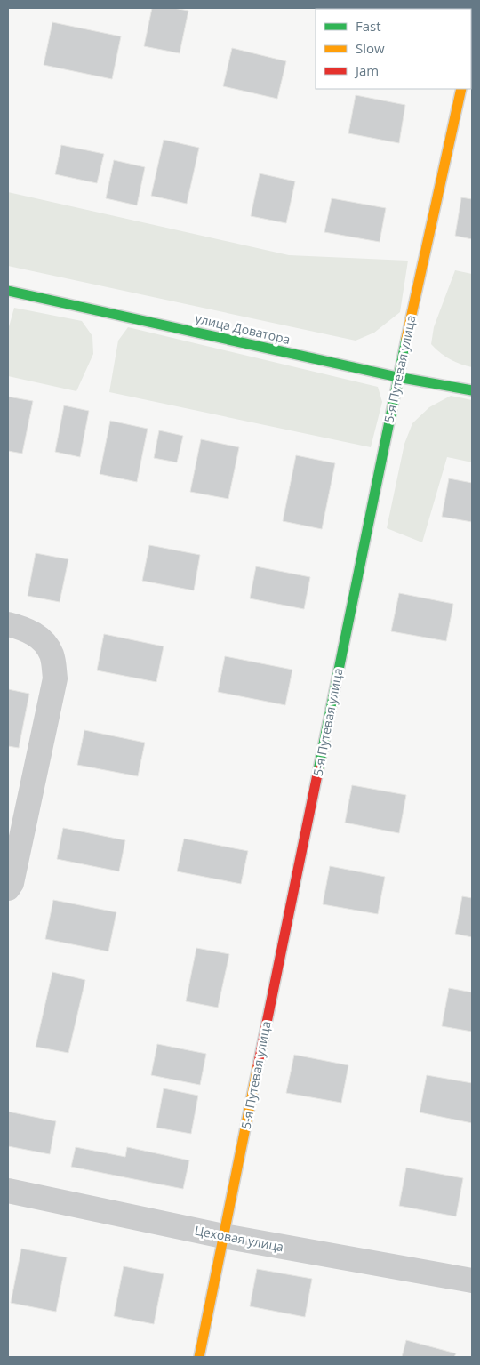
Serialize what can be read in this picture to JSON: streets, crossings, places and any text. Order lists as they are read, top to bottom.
{
  "streets": {
    "street": ["улица Доватора", "5-я Путевая улица", "Цеховая улица"]
  },
  "crossings": [
    ["улица Доватора", "5-я Путевая улица"],
    ["5-я Путевая улица", "Цеховая улица"]
  ],
  "legend": ["Fast", "Slow", "Jam"]
}
